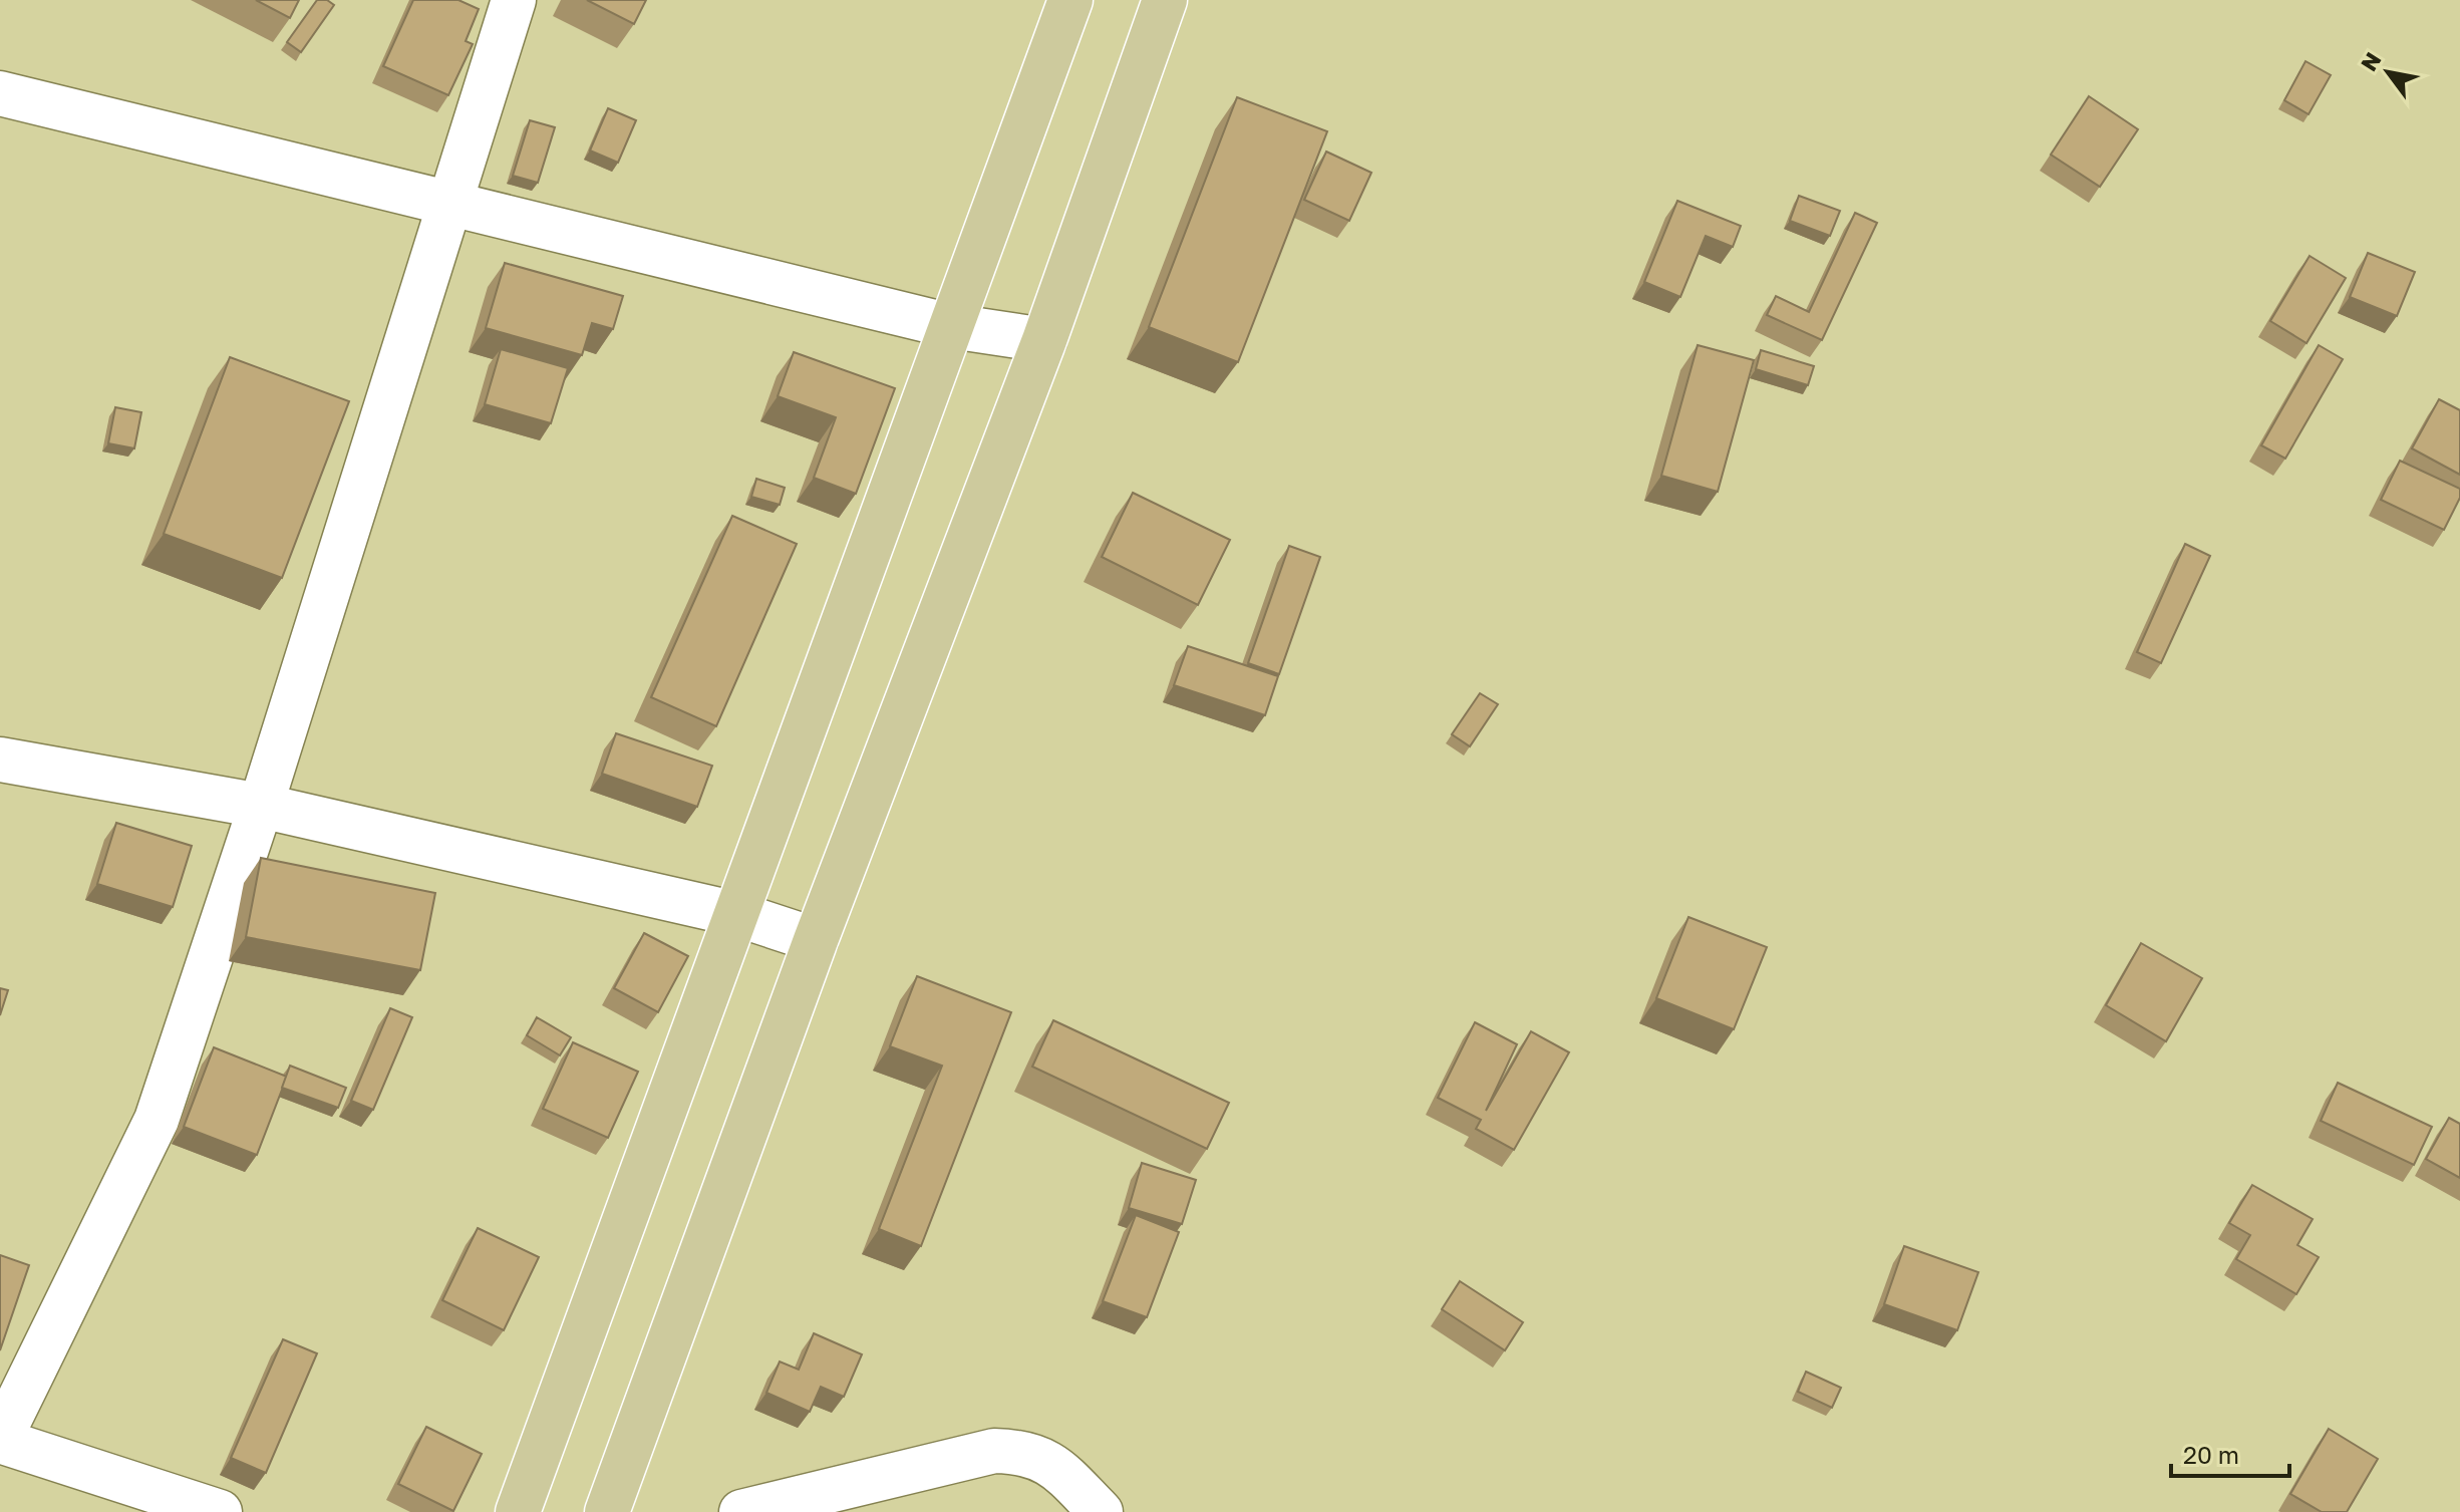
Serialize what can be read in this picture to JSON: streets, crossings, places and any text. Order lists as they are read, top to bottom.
{
  "scale_bar": "20 m",
  "north": "top left"
}
